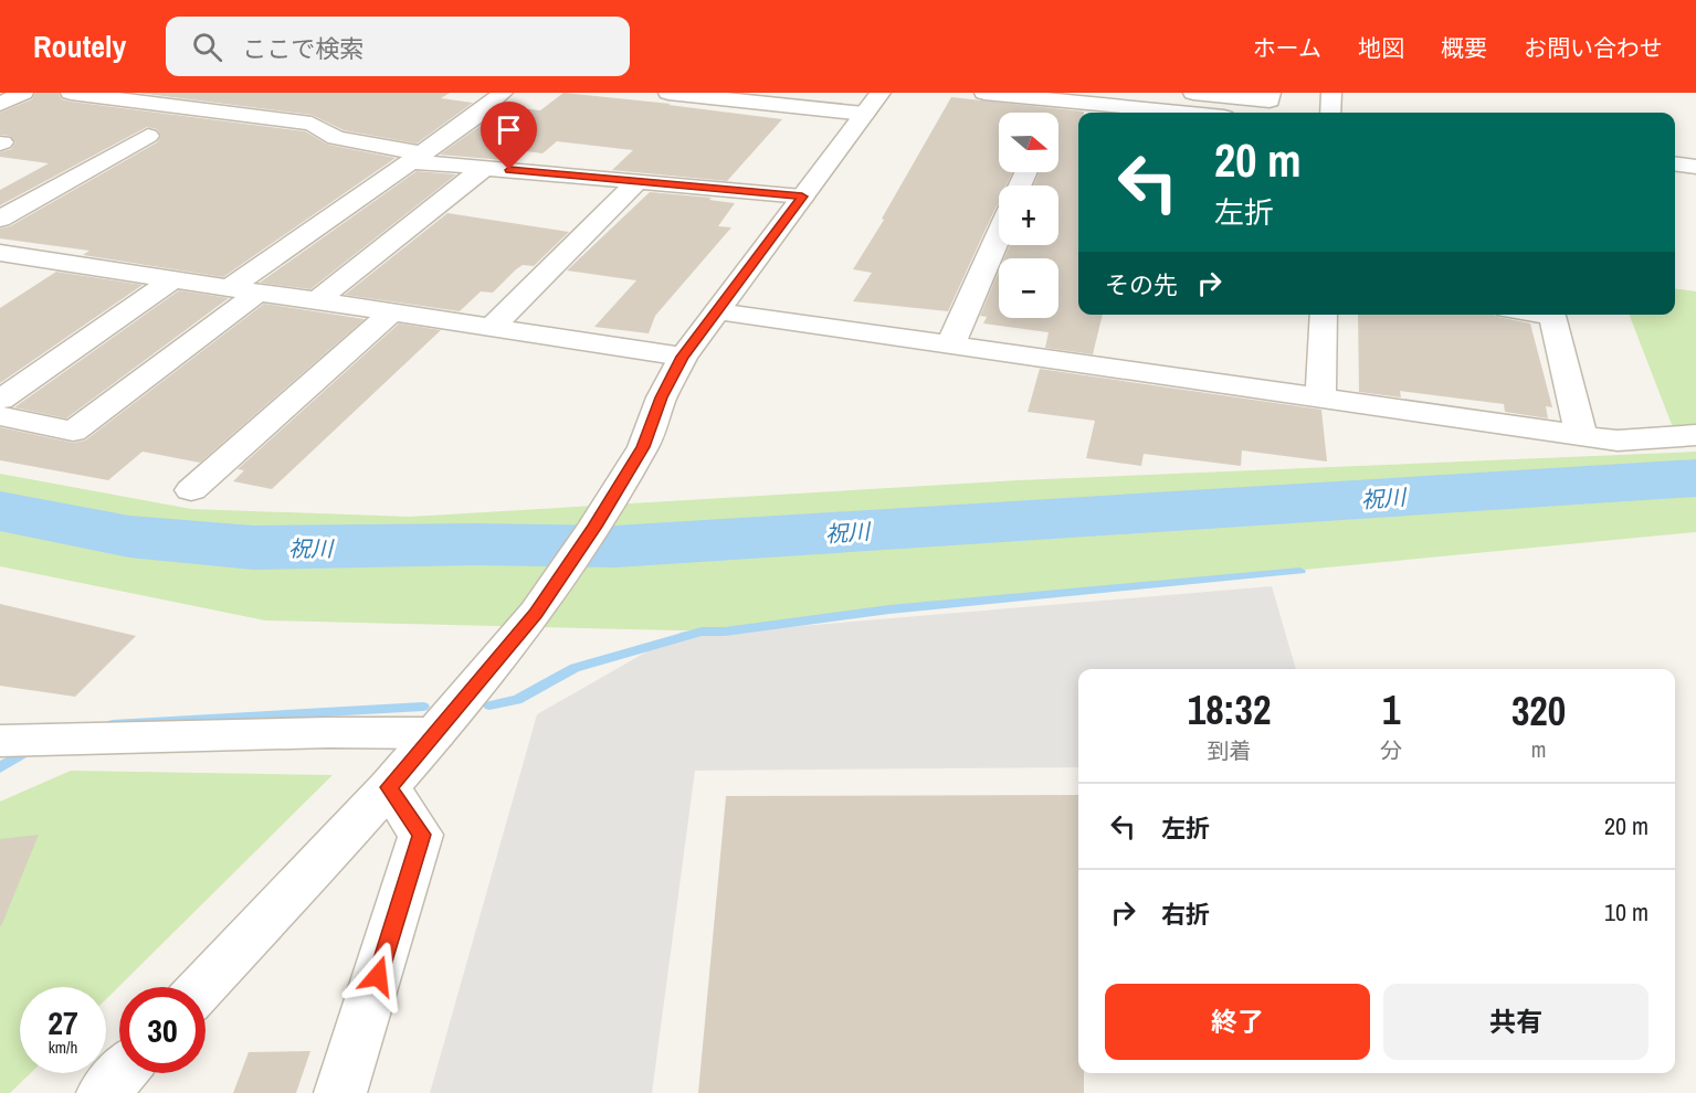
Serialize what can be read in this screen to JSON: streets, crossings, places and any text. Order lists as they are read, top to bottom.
{
  "water": ["祝川"],
  "north": "right",
  "page": {
    "header": "Routely",
    "search": "ここで検索",
    "nav": [
      "ホーム",
      "地図",
      "概要",
      "お問い合わせ"
    ],
    "map_buttons": ["+", "−"],
    "turn": ["20 m", "左折"],
    "then": "その先",
    "eta": [
      "18:32",
      "到着",
      "1",
      "分",
      "320",
      "m"
    ],
    "list": [
      {
        "name": "左折",
        "value": "20 m"
      },
      {
        "name": "右折",
        "value": "10 m"
      }
    ],
    "buttons": ["終了", "共有"],
    "speed": "27 km/h",
    "limit": "30"
  }
}
